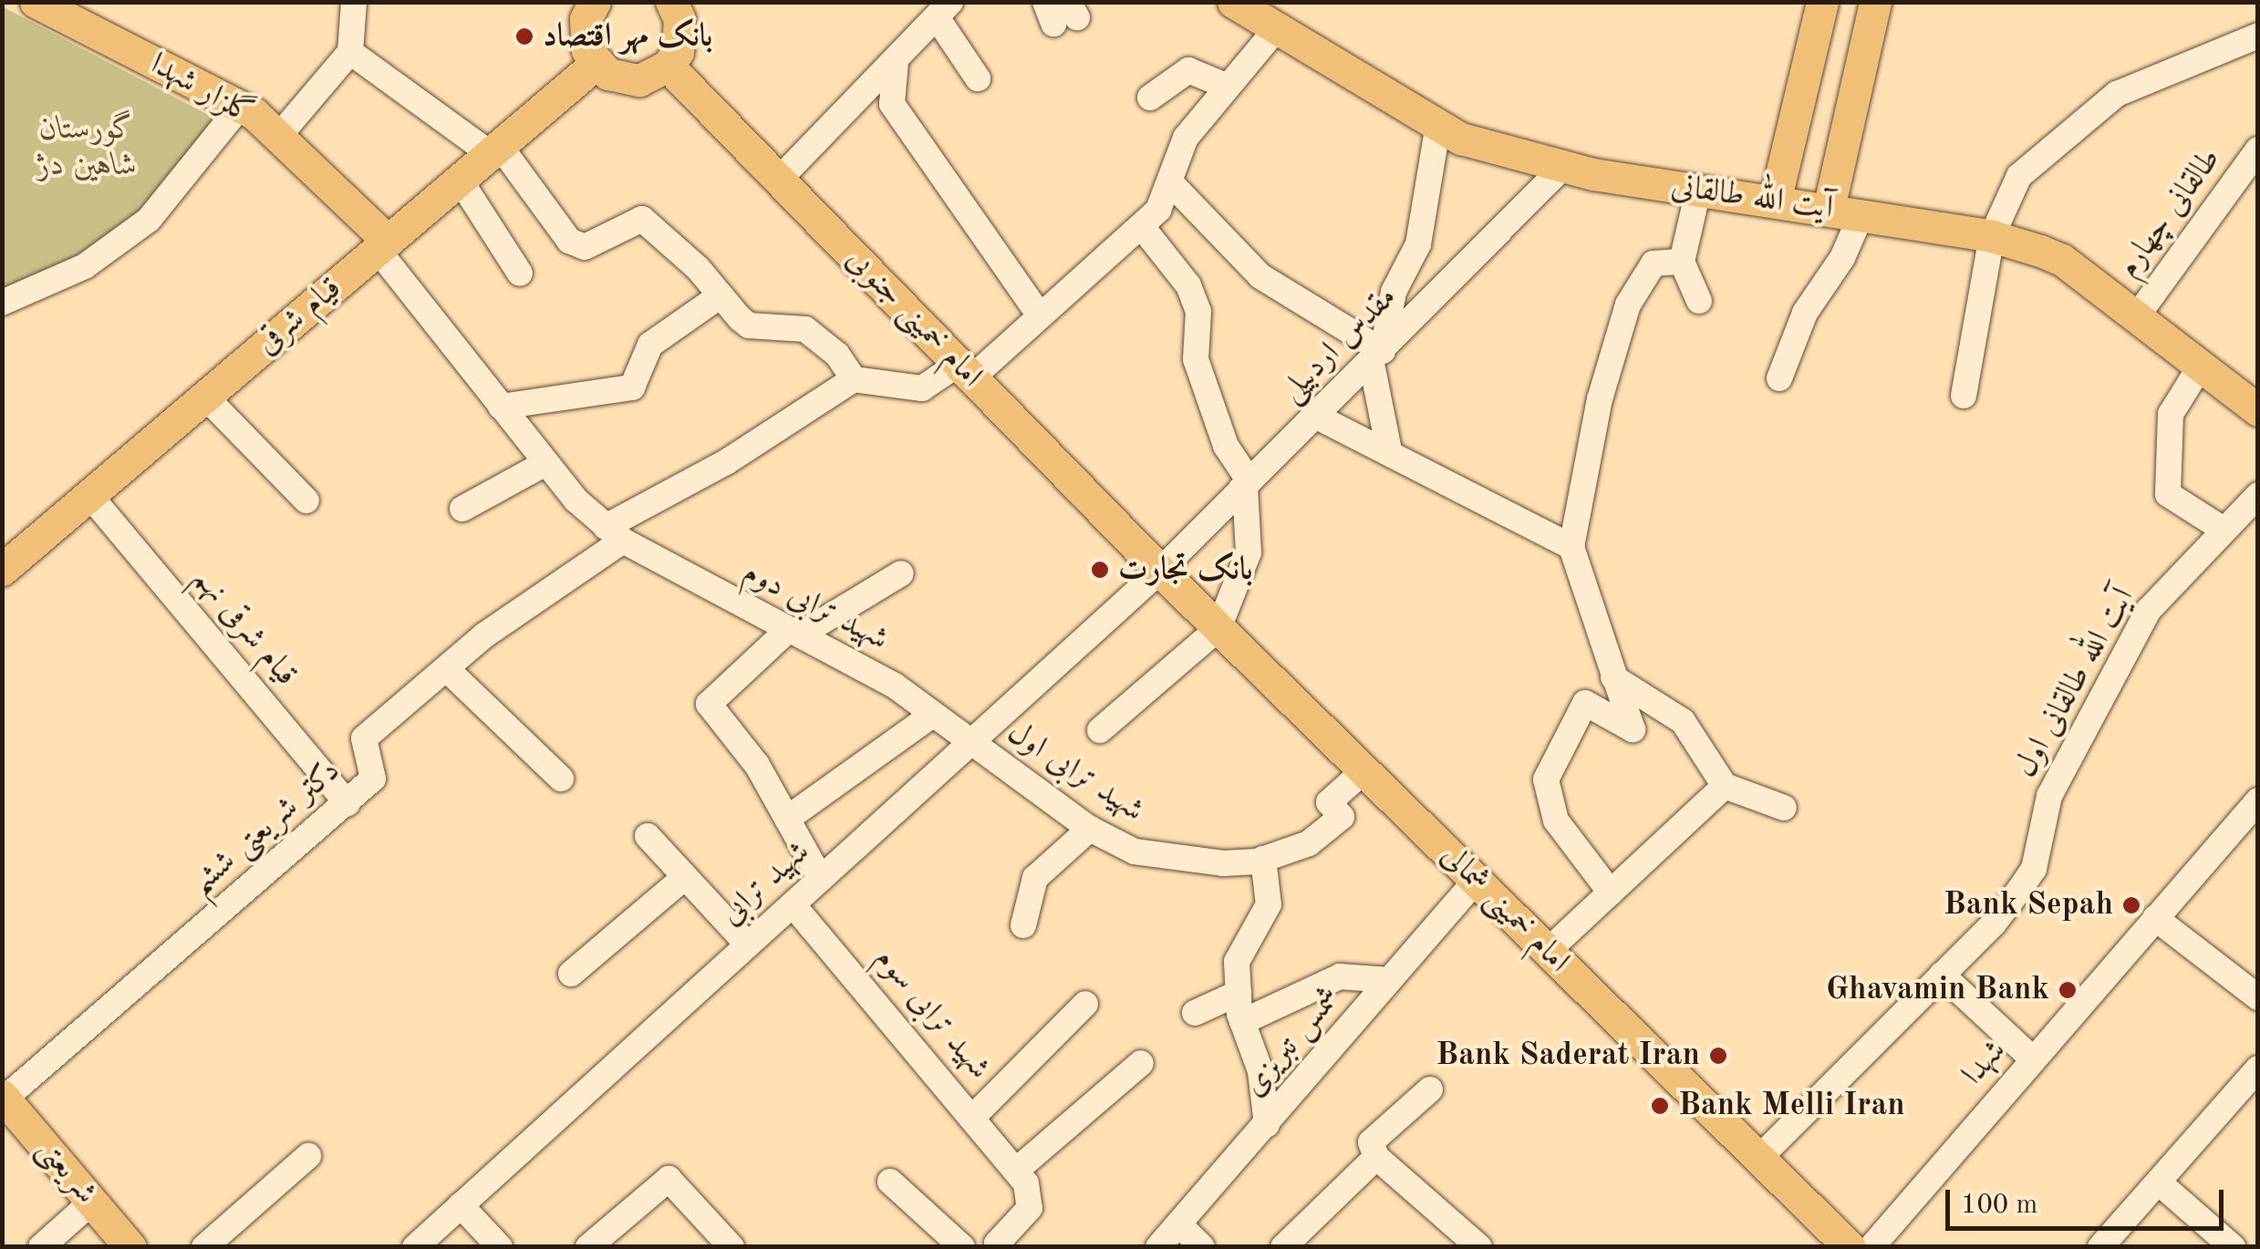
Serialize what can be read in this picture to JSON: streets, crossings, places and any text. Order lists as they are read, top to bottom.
{
  "streets": {
    "main road": [
      "گلزار شهدا",
      "آیت الله طالقانی",
      "قیام شرقی",
      "امام خمینی جنوبی",
      "امام خمینی شمالی",
      "شریعتی"
    ],
    "street": [
      "طالقانی چهارم",
      "مقدس اردبیلی",
      "شهید ترابی دوم",
      "قیام شرقی نهم",
      "آیت الله طالقانی اول",
      "شهید ترابی اول",
      "دکتر شریعتی ششم",
      "شهید ترابی",
      "شهید ترابی سوم",
      "شمس تبریزی",
      "شهدا"
    ]
  },
  "crossings": [
    ["گلزار شهدا", "قیام شرقی"],
    ["گلزار شهدا", "شهید ترابی دوم"],
    ["آیت الله طالقانی", "طالقانی چهارم"],
    ["آیت الله طالقانی", "مقدس اردبیلی"],
    ["قیام شرقی", "شهید ترابی دوم"],
    ["قیام شرقی", "قیام شرقی نهم"],
    ["امام خمینی جنوبی", "مقدس اردبیلی"],
    ["امام خمینی جنوبی", "شهید ترابی"],
    ["امام خمینی جنوبی", "امام خمینی شمالی"],
    ["مقدس اردبیلی", "شهید ترابی"],
    ["مقدس اردبیلی", "امام خمینی شمالی"],
    ["شهید ترابی دوم", "شهید ترابی اول"],
    ["شهید ترابی دوم", "دکتر شریعتی ششم"],
    ["شهید ترابی دوم", "شهید ترابی"],
    ["قیام شرقی نهم", "دکتر شریعتی ششم"],
    ["آیت الله طالقانی اول", "امام خمینی شمالی"],
    ["شهید ترابی اول", "شهید ترابی"],
    ["شهید ترابی اول", "امام خمینی شمالی"],
    ["دکتر شریعتی ششم", "شریعتی"],
    ["شهید ترابی", "امام خمینی شمالی"],
    ["شهید ترابی", "شهید ترابی سوم"],
    ["امام خمینی شمالی", "شمس تبریزی"]
  ],
  "parks": ["گورستان شاهین دژ"],
  "places": [
    "بانک مهر اقتصاد",
    "بانک تجارت",
    "Bank Sepah",
    "Ghavamin Bank",
    "Bank Saderat Iran",
    "Bank Melli Iran"
  ],
  "scale_bar": "100 m"
}
